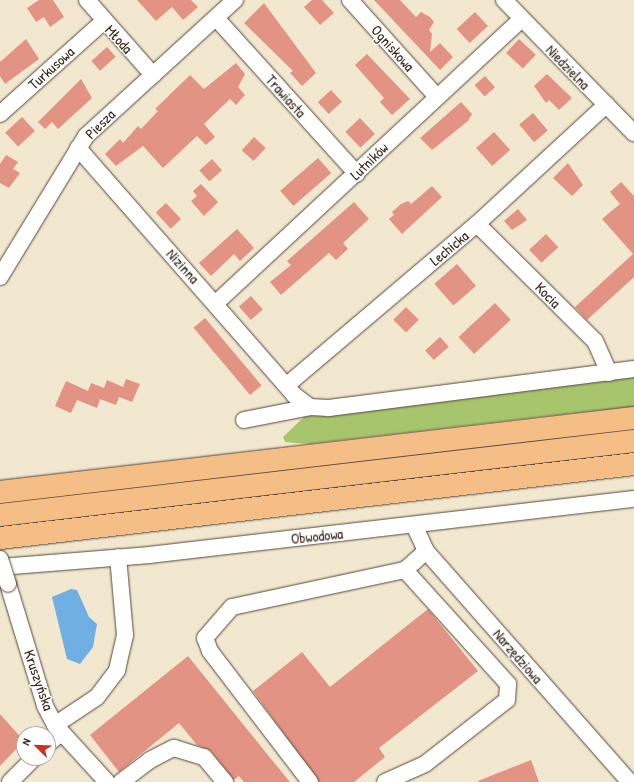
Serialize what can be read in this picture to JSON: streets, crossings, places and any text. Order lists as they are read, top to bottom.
{
  "streets": {
    "street": [
      "Młoda",
      "Ogniskowa",
      "Niedzielna",
      "Turkusowa",
      "Trawiasta",
      "Piesza",
      "Lutników",
      "Lechicka",
      "Nizinna",
      "Kocia",
      "Obwodowa",
      "Narzędziowa",
      "Kruszyńska"
    ]
  },
  "crossings": [
    ["Młoda", "Turkusowa"],
    ["Młoda", "Piesza"],
    ["Ogniskowa", "Lutników"],
    ["Niedzielna", "Lutników"],
    ["Niedzielna", "Lechicka"],
    ["Trawiasta", "Piesza"],
    ["Trawiasta", "Lutników"],
    ["Piesza", "Nizinna"],
    ["Lutników", "Nizinna"],
    ["Lechicka", "Nizinna"],
    ["Lechicka", "Kocia"],
    ["Obwodowa", "Narzędziowa"]
  ],
  "north": "top left"
}
